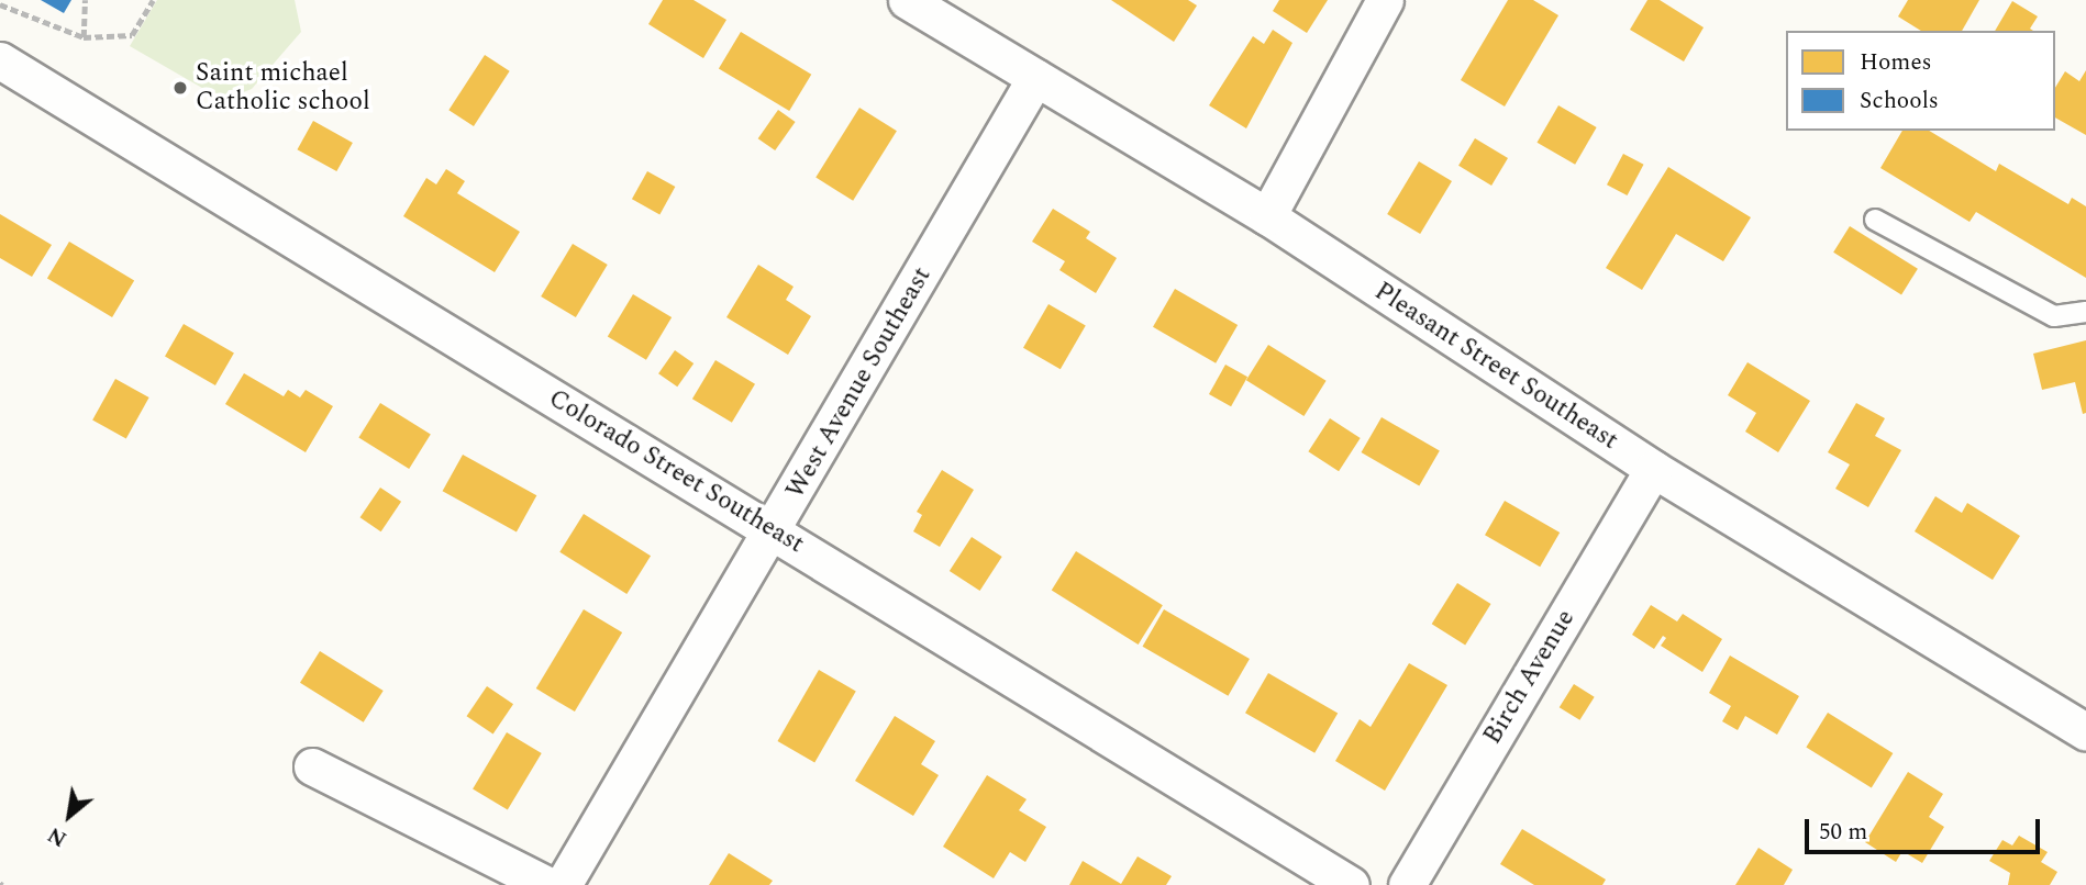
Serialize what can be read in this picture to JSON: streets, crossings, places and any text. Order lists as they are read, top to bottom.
{
  "streets": {
    "street": [
      "Pleasant Street Southeast",
      "West Avenue Southeast",
      "Colorado Street Southeast",
      "Birch Avenue"
    ]
  },
  "crossings": [
    ["Pleasant Street Southeast", "West Avenue Southeast"],
    ["Pleasant Street Southeast", "Birch Avenue"],
    ["West Avenue Southeast", "Colorado Street Southeast"]
  ],
  "places": ["Saint michael Catholic school"],
  "legend": ["Homes", "Schools"],
  "scale_bar": "50 m",
  "north": "bottom left"
}
